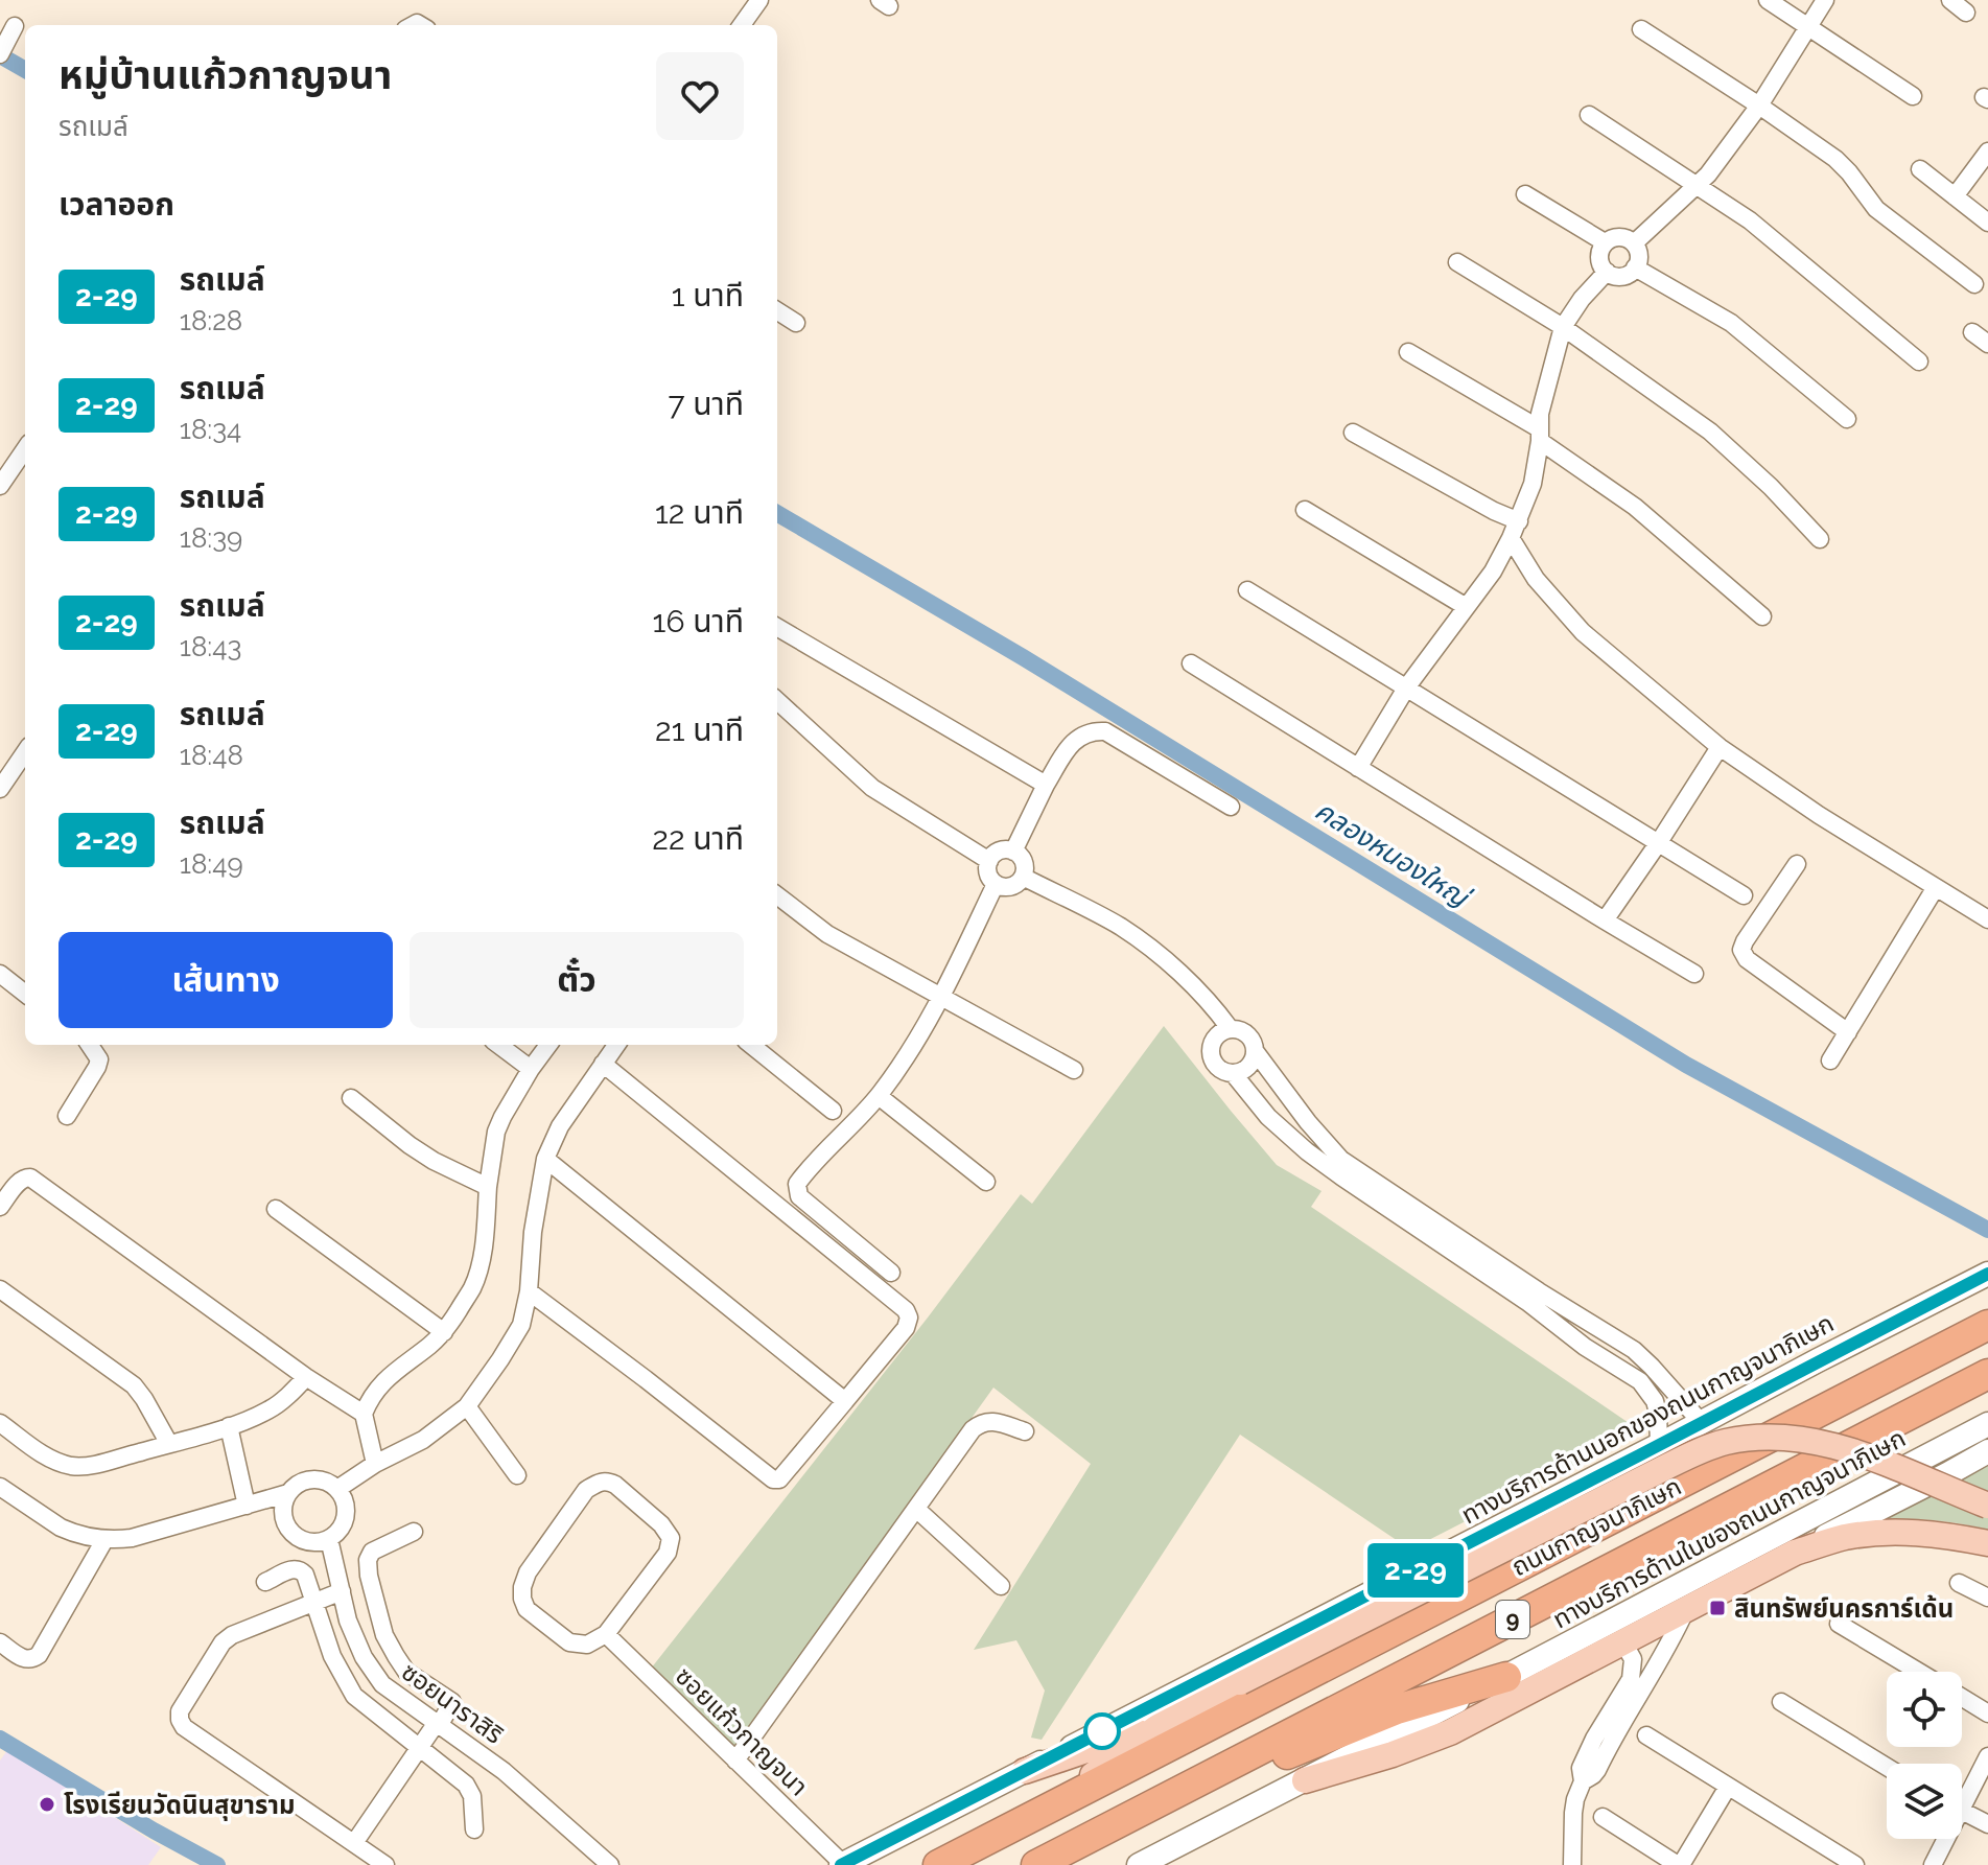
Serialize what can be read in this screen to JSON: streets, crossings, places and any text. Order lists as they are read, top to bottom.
{
  "streets": {
    "highway": ["ถนนกาญจนาภิเษก", "9"],
    "main road": ["ทางบริการด้านนอกของถนนกาญจนาภิเษก", "ทางบริการด้านในของถนนกาญจนาภิเษก"],
    "street": ["ซอยนาราสิริ", "ซอยแก้วกาญจนา"]
  },
  "crossings": [
    ["ทางบริการด้านนอกของถนนกาญจนาภิเษก", "ซอยแก้วกาญจนา"]
  ],
  "water": ["คลองหนองใหญ่"],
  "places": {
    "transit": ["สินทรัพย์นครการ์เด้น"],
    "other": ["โรงเรียนวัดนินสุขาราม"]
  },
  "lines": ["bus line 2-29"],
  "page": {
    "on_map": "2-29",
    "heading": [
      ["หมู่บ้านแก้วกาญจนา", "รถเมล์"],
      "เวลาออก"
    ],
    "list": [
      {
        "mark": "2-29",
        "name": "รถเมล์",
        "note": "18:28",
        "value": "1 นาที"
      },
      {
        "mark": "2-29",
        "name": "รถเมล์",
        "note": "18:34",
        "value": "7 นาที"
      },
      {
        "mark": "2-29",
        "name": "รถเมล์",
        "note": "18:39",
        "value": "12 นาที"
      },
      {
        "mark": "2-29",
        "name": "รถเมล์",
        "note": "18:43",
        "value": "16 นาที"
      },
      {
        "mark": "2-29",
        "name": "รถเมล์",
        "note": "18:48",
        "value": "21 นาที"
      },
      {
        "mark": "2-29",
        "name": "รถเมล์",
        "note": "18:49",
        "value": "22 นาที"
      }
    ],
    "buttons": ["เส้นทาง", "ตั๋ว"]
  }
}
